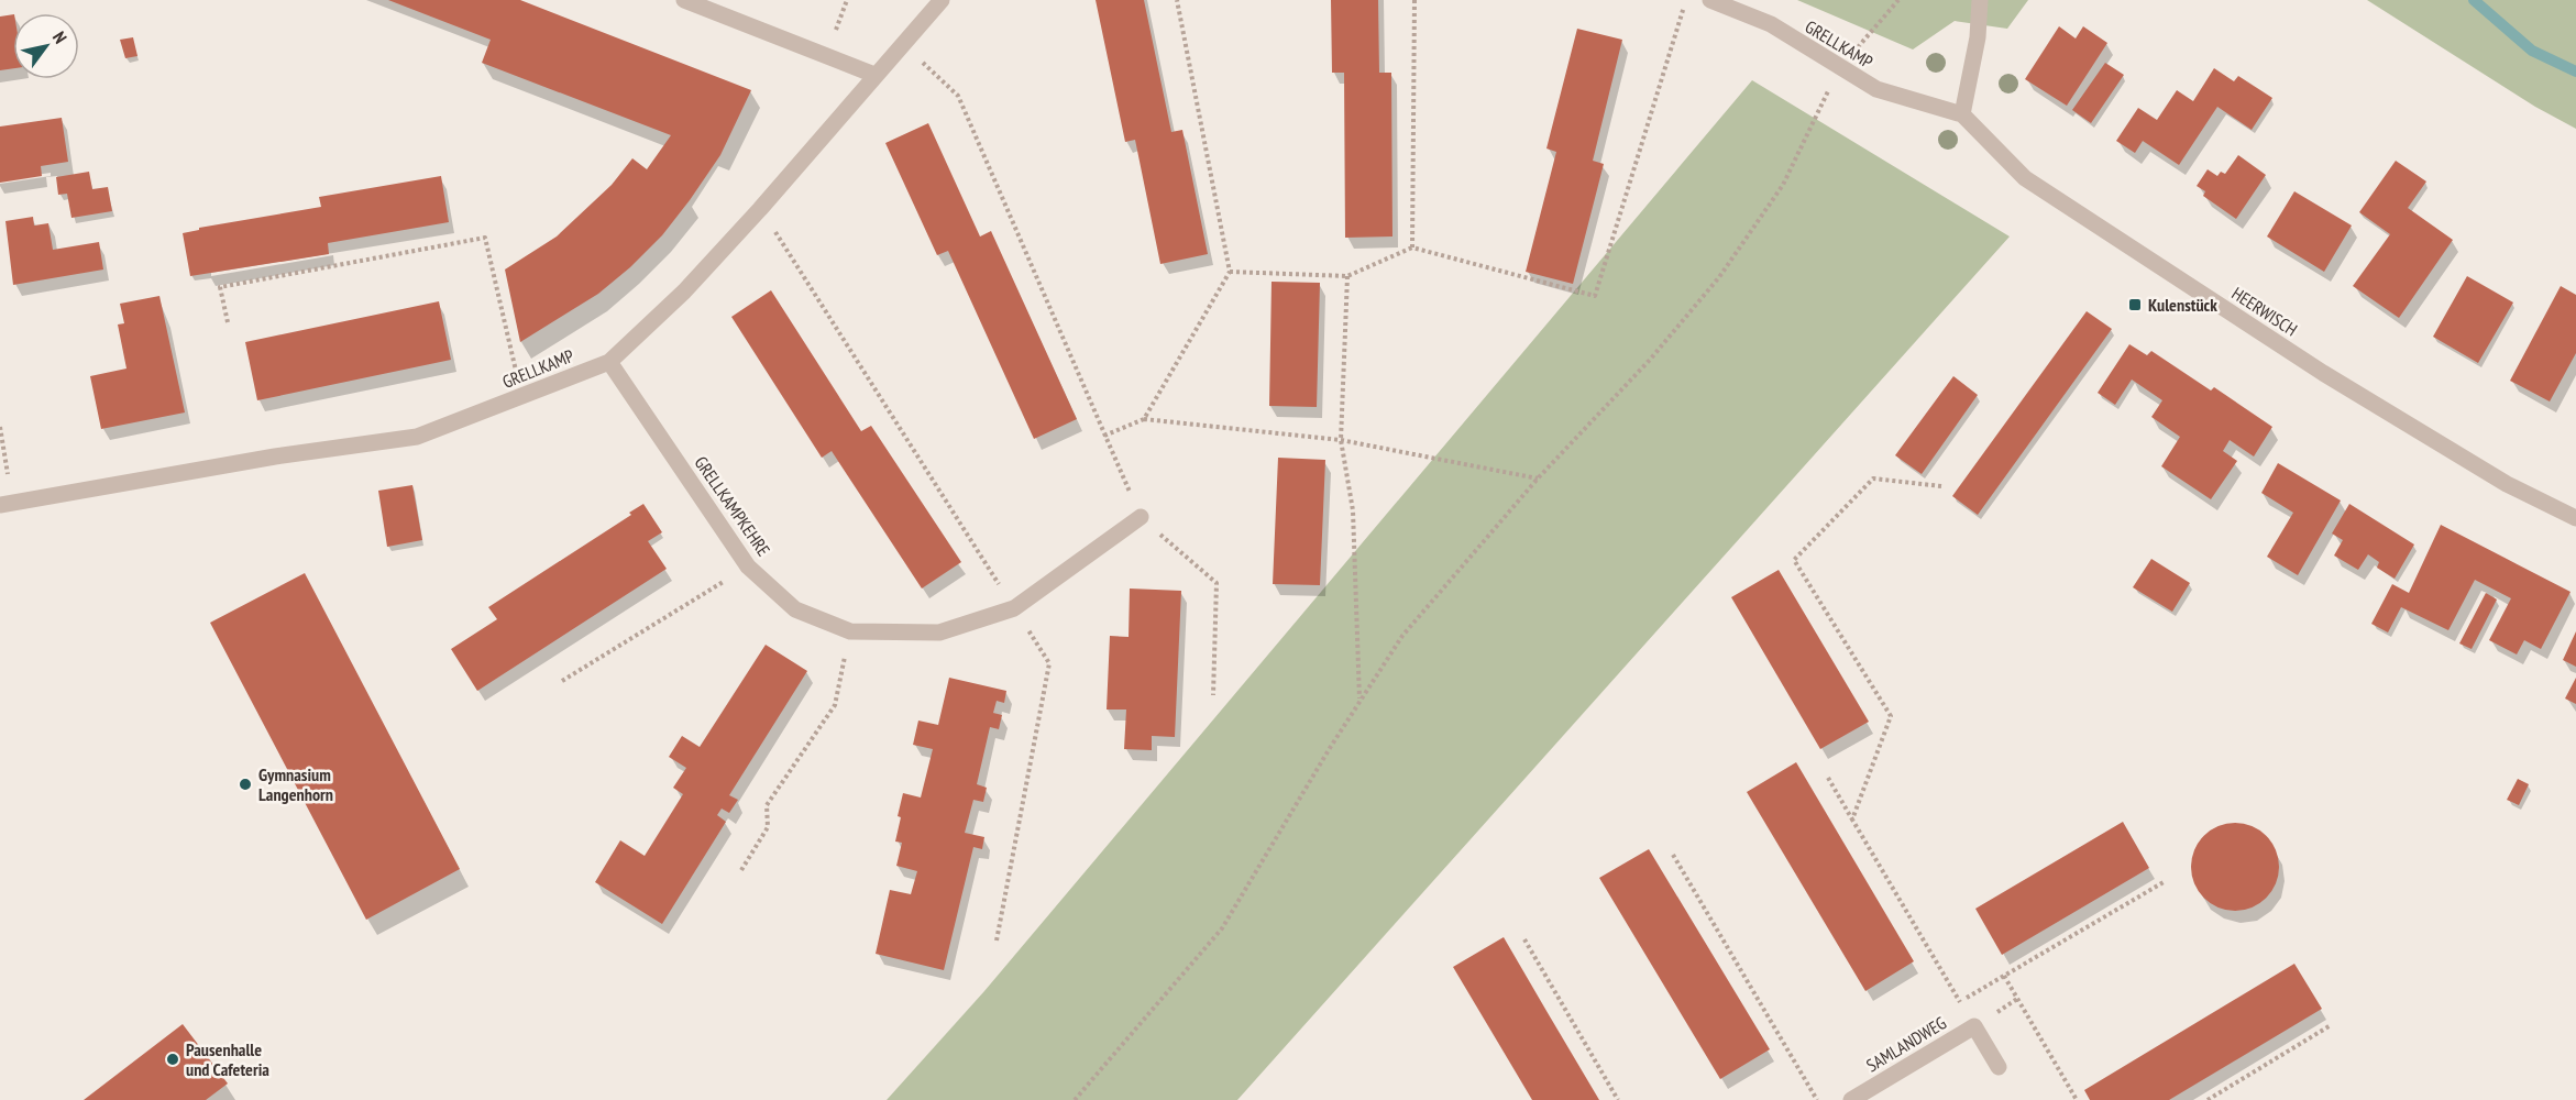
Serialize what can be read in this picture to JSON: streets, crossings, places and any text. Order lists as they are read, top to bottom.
{
  "streets": {
    "street": [
      "GRELLKAMP",
      "HEERWISCH",
      "GRELLKAMPKEHRE",
      "SAMLANDWEG"
    ]
  },
  "crossings": [
    ["GRELLKAMP", "HEERWISCH"],
    ["GRELLKAMP", "GRELLKAMPKEHRE"]
  ],
  "places": {
    "transit": ["Kulenstück"],
    "other": ["Gymnasium Langenhorn", "Pausenhalle und Cafeteria"]
  },
  "north": "top right"
}
